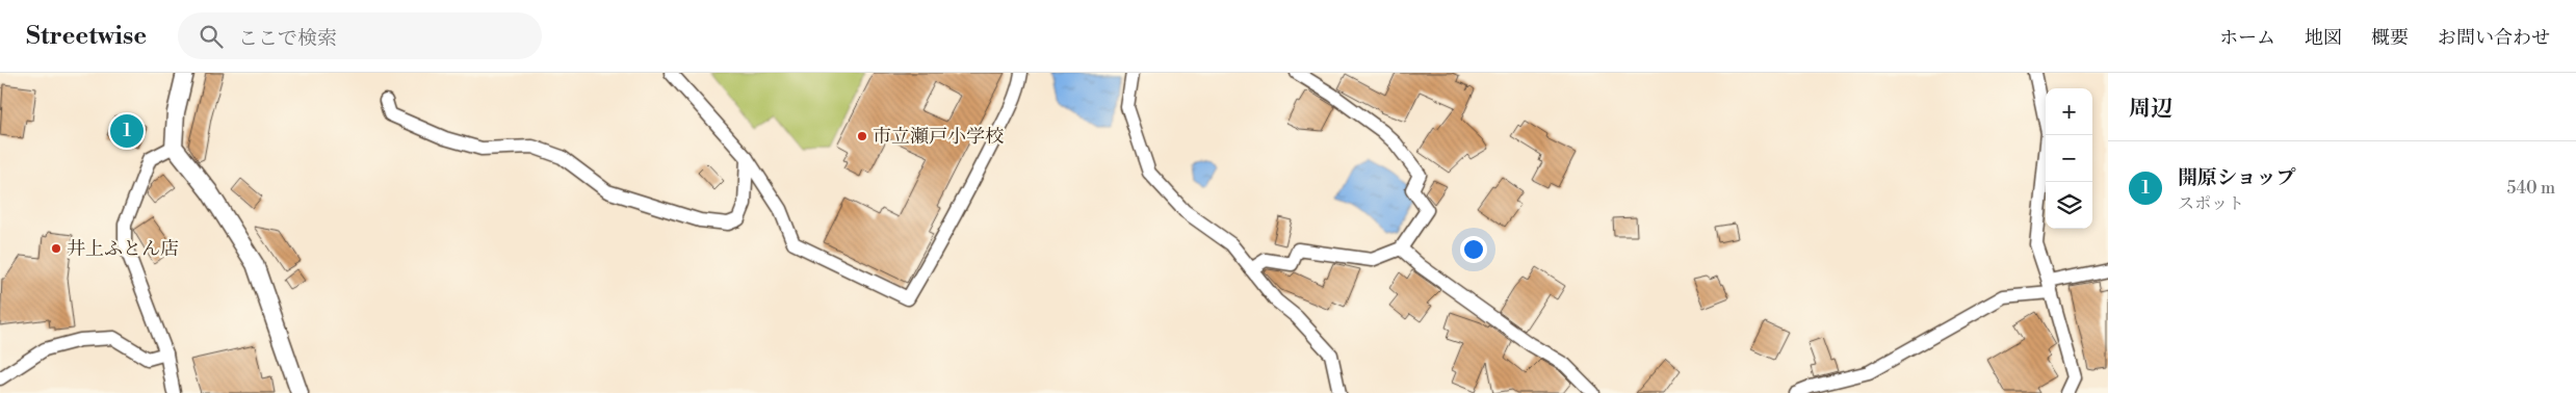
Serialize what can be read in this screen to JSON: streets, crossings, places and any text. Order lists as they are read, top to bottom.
{
  "places": ["市立瀬戸小学校", "井上ふとん店"],
  "page": {
    "header": "Streetwise",
    "search": "ここで検索",
    "nav": [
      "ホーム",
      "地図",
      "概要",
      "お問い合わせ"
    ],
    "heading": "周辺",
    "map_buttons": ["+", "−"],
    "pins": "1",
    "list": [
      {
        "mark": "1",
        "name": "開原ショップ",
        "note": "スポット",
        "value": "540 m"
      }
    ]
  }
}
